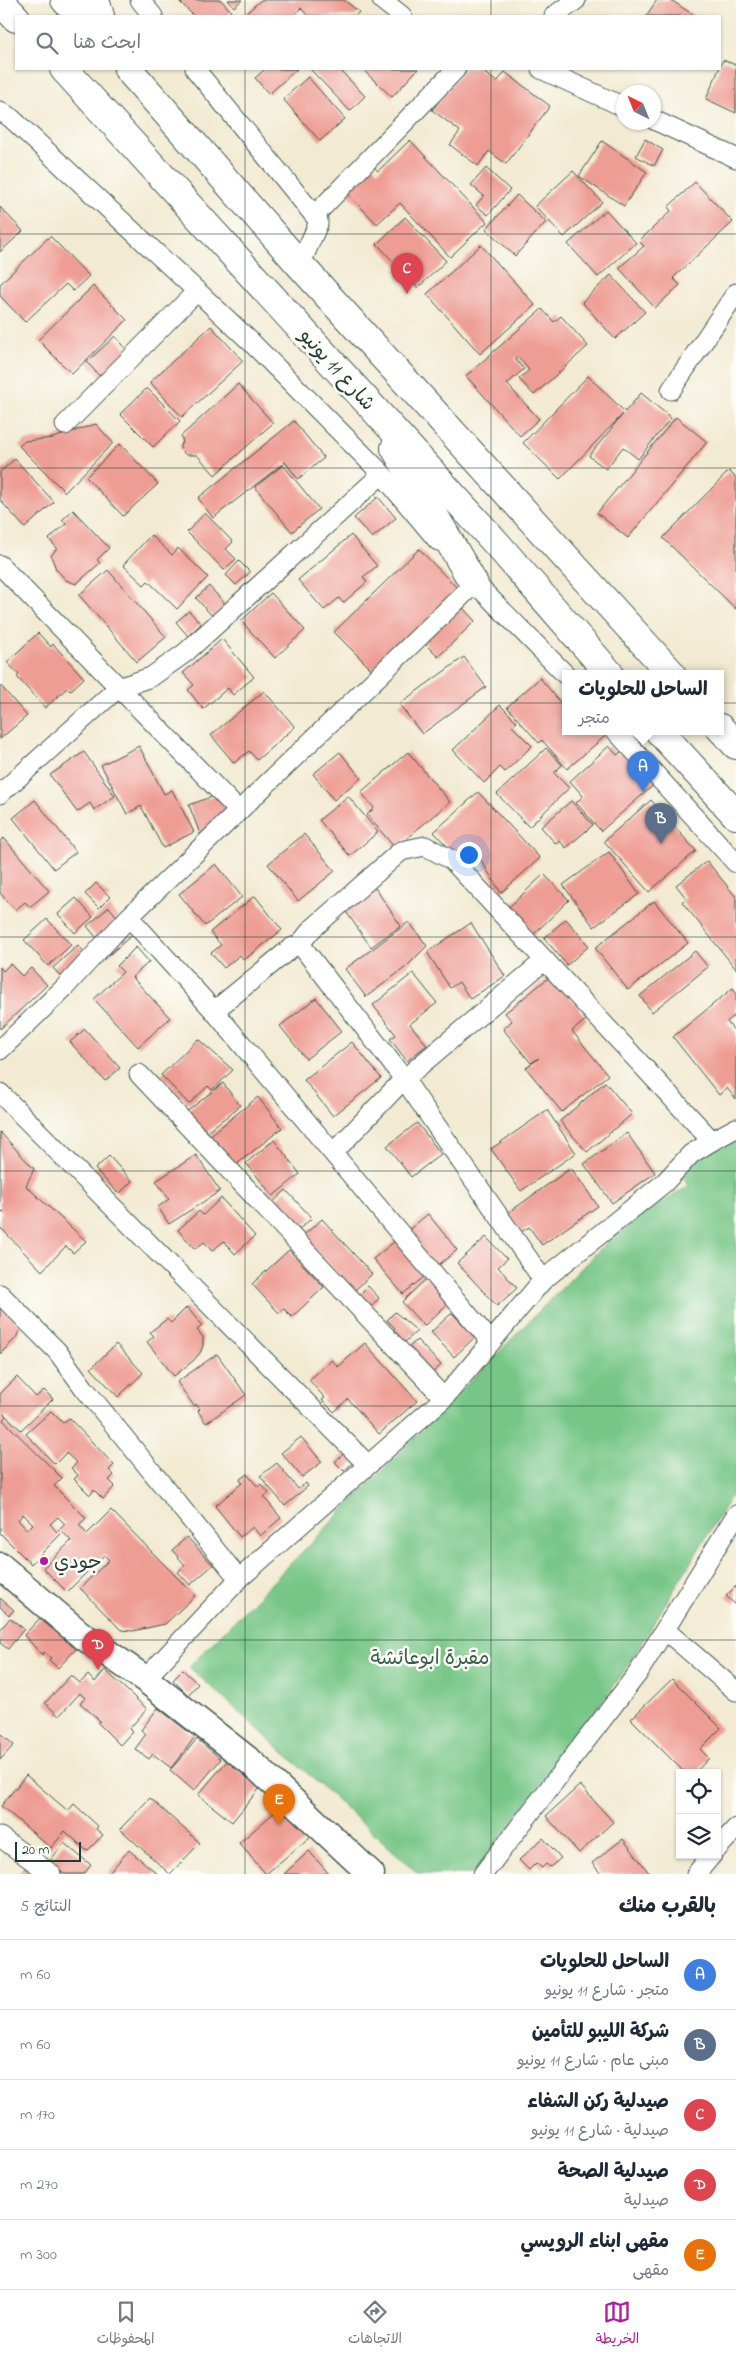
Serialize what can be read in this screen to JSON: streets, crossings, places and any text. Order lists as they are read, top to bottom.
{
  "streets": {
    "highway": ["شارع 11 يونيو"]
  },
  "parks": ["مقبرة ابوعائشة"],
  "places": ["جودي"],
  "scale_bar": "20 m",
  "north": "top left",
  "page": {
    "search": "ابحث هنا",
    "pins": [
      "C",
      "A",
      "B",
      "D",
      "E"
    ],
    "popup": ["الساحل للحلويات", "متجر"],
    "scale": "20 m",
    "heading": ["بالقرب منك", "النتائج: 5"],
    "list": [
      {
        "mark": "A",
        "name": "الساحل للحلويات",
        "note": "متجر · شارع 11 يونيو",
        "value": "60 m"
      },
      {
        "mark": "B",
        "name": "شركة الليبو للتأمين",
        "note": "مبنى عام · شارع 11 يونيو",
        "value": "60 m"
      },
      {
        "mark": "C",
        "name": "صيدلية ركن الشفاء",
        "note": "صيدلية · شارع 11 يونيو",
        "value": "170 m"
      },
      {
        "mark": "D",
        "name": "صيدلية الصحة",
        "note": "صيدلية",
        "value": "270 m"
      },
      {
        "mark": "E",
        "name": "مقهى ابناء الرويسي",
        "note": "مقهى",
        "value": "300 m"
      }
    ],
    "nav": ["الخريطة", "الاتجاهات", "المحفوظات"]
  }
}
